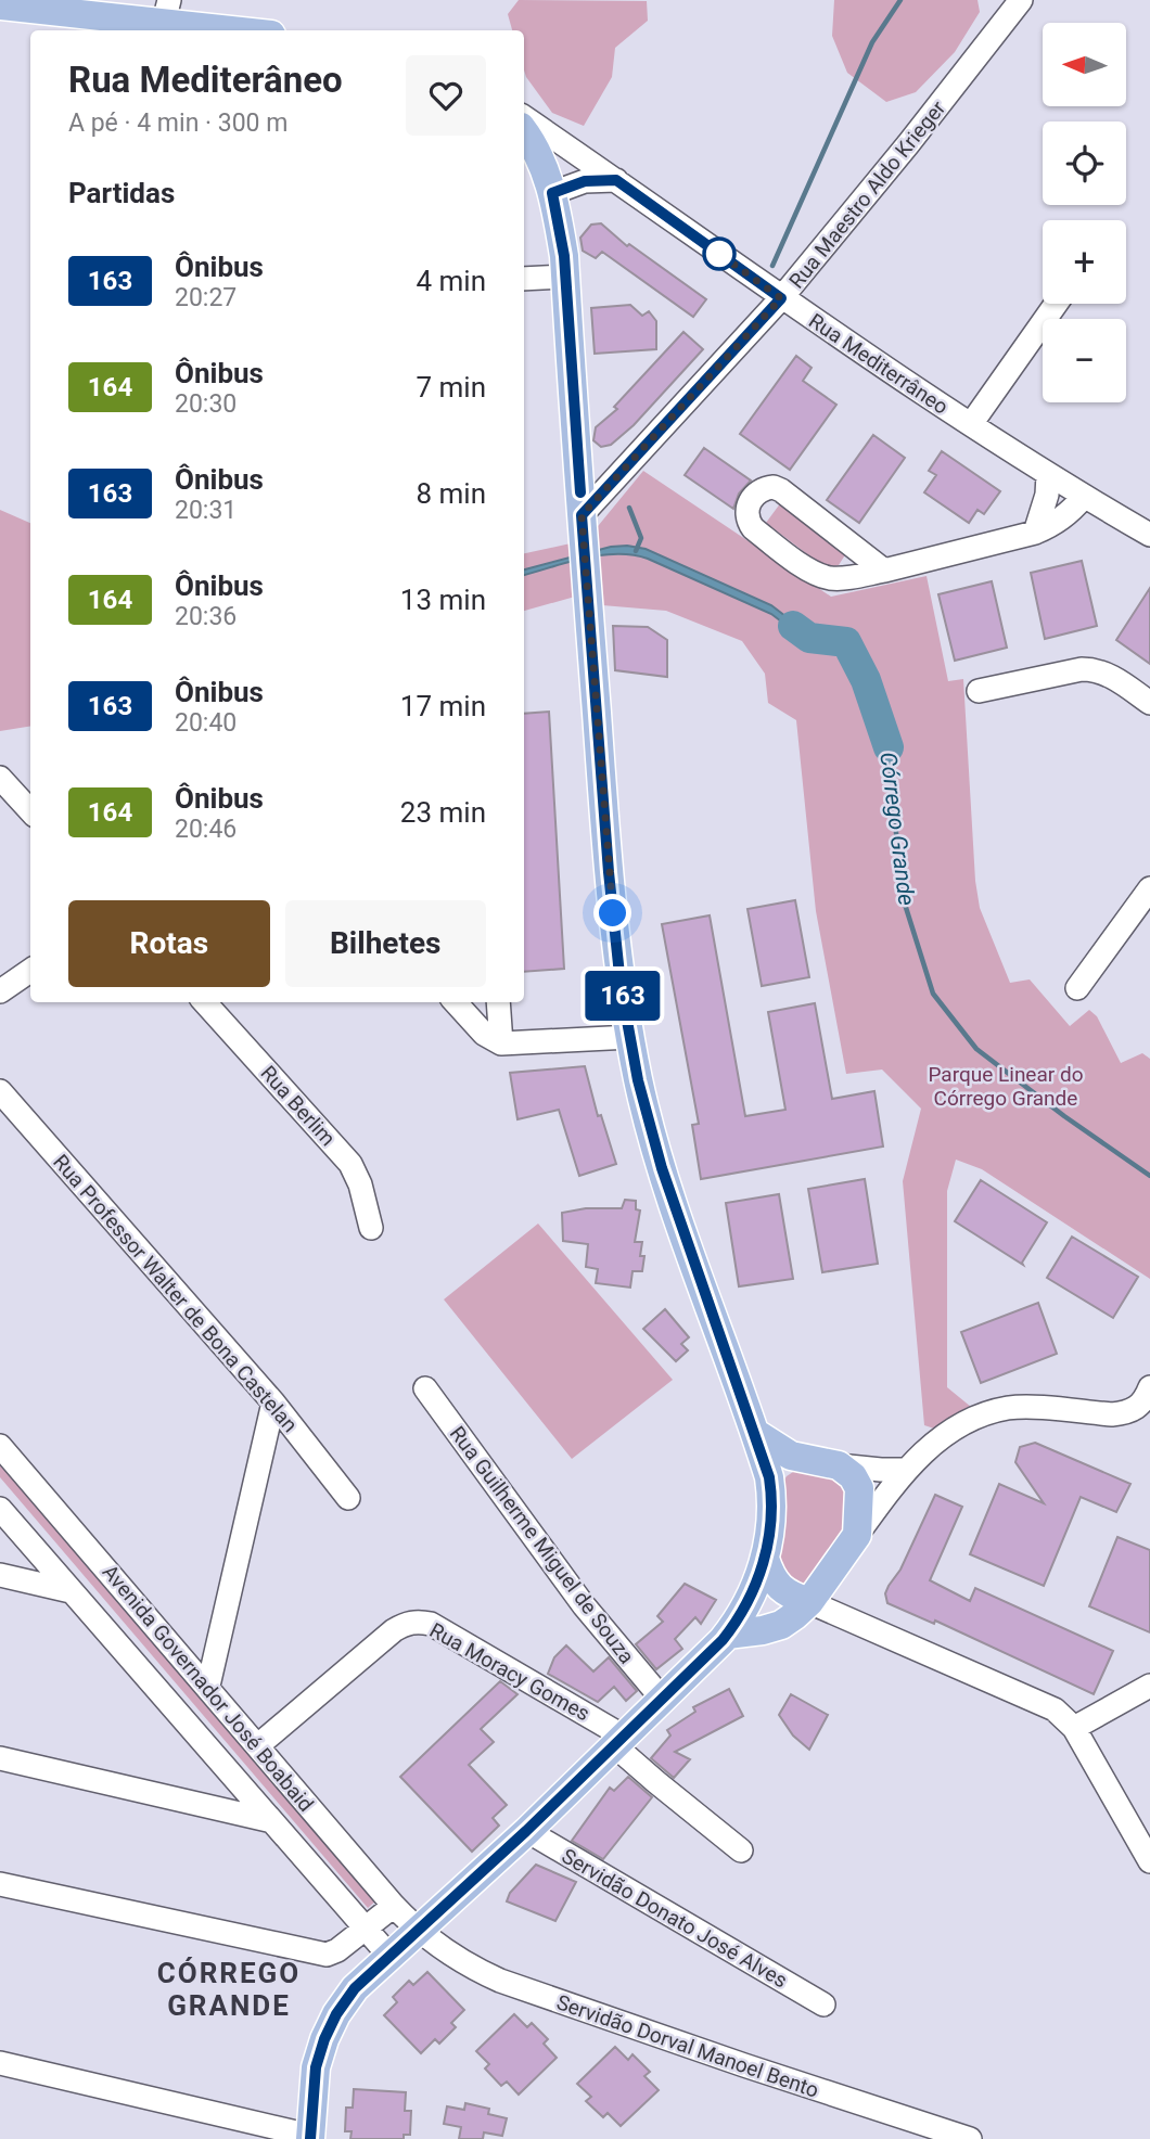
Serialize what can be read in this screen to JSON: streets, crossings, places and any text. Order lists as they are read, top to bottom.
{
  "streets": {
    "street": [
      "Rua Maestro Aldo Krieger",
      "Rua Mediterrâneo",
      "Rua Berlim",
      "Rua Professor Walter de Bona Castelan",
      "Rua Guilherme Miguel de Souza",
      "Rua Moracy Gomes",
      "Avenida Governador José Boabaid",
      "Servidão Donato José Alves",
      "Servidão Dorval Manoel Bento"
    ]
  },
  "crossings": [
    ["Rua Maestro Aldo Krieger", "Rua Mediterrâneo"],
    ["Rua Moracy Gomes", "Avenida Governador José Boabaid"],
    ["Avenida Governador José Boabaid", "Servidão Dorval Manoel Bento"]
  ],
  "districts": ["CÓRREGO GRANDE"],
  "water": ["Córrego Grande"],
  "parks": ["Parque Linear do Córrego Grande"],
  "lines": ["bus line 163"],
  "north": "left",
  "page": {
    "on_map": "163",
    "map_buttons": ["+", "−"],
    "heading": [
      ["Rua Mediterâneo", "A pé · 4 min · 300 m"],
      "Partidas"
    ],
    "list": [
      {
        "mark": "163",
        "name": "Ônibus",
        "note": "20:27",
        "value": "4 min"
      },
      {
        "mark": "164",
        "name": "Ônibus",
        "note": "20:30",
        "value": "7 min"
      },
      {
        "mark": "163",
        "name": "Ônibus",
        "note": "20:31",
        "value": "8 min"
      },
      {
        "mark": "164",
        "name": "Ônibus",
        "note": "20:36",
        "value": "13 min"
      },
      {
        "mark": "163",
        "name": "Ônibus",
        "note": "20:40",
        "value": "17 min"
      },
      {
        "mark": "164",
        "name": "Ônibus",
        "note": "20:46",
        "value": "23 min"
      }
    ],
    "buttons": ["Rotas", "Bilhetes"]
  }
}
